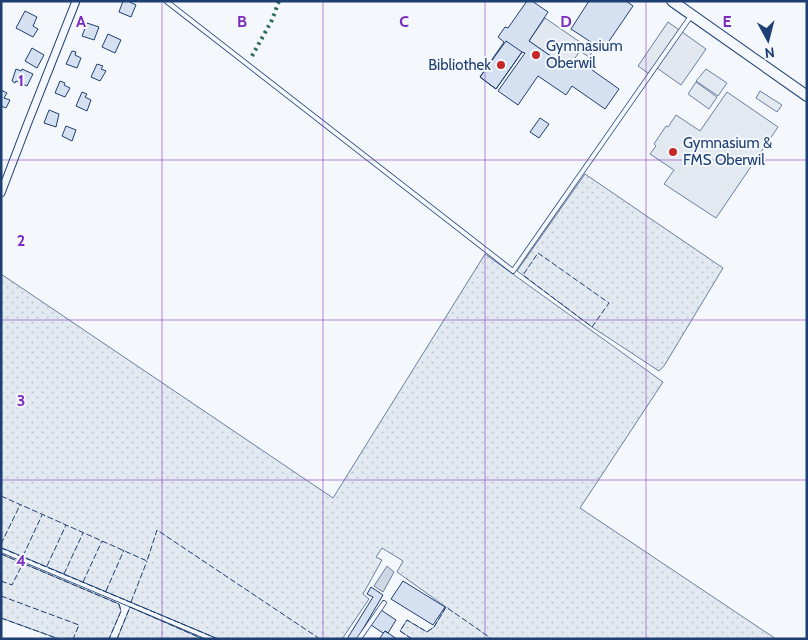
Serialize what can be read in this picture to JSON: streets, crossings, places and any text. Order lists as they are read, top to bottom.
{
  "places": ["Gymnasium Oberwil", "Bibliothek", "Gymnasium & FMS Oberwil"],
  "north": "bottom",
  "grid": {
    "columns": [
      "A",
      "B",
      "C",
      "D",
      "E"
    ],
    "rows": [
      "1",
      "2",
      "3",
      "4"
    ]
  }
}
